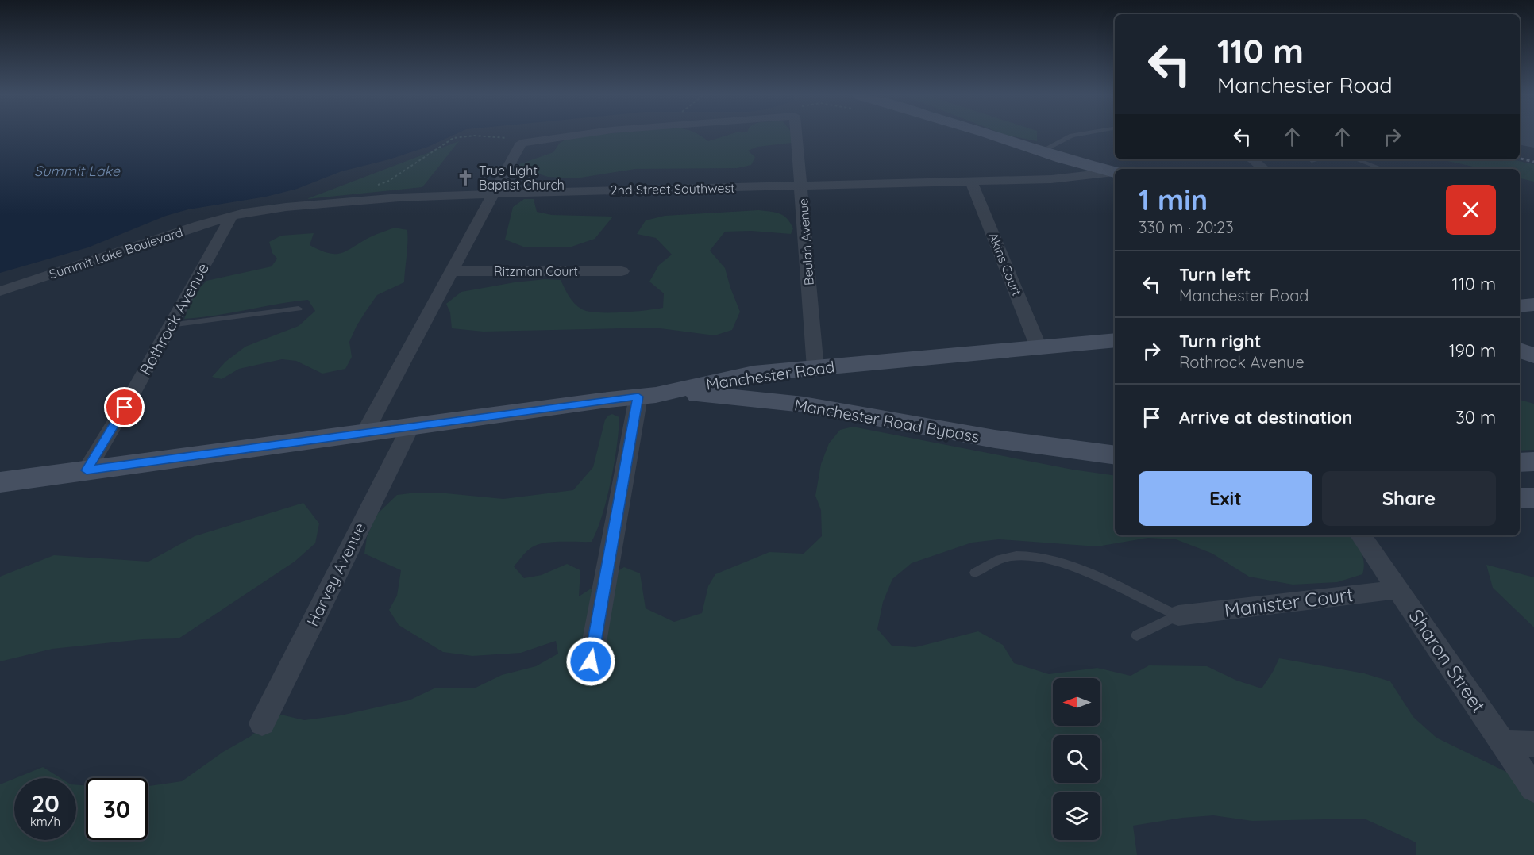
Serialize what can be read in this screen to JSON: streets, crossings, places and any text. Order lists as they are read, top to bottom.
{
  "streets": {
    "main road": ["Manchester Road", "Manchester Road Bypass"],
    "street": [
      "2nd Street Southwest",
      "Beulah Avenue",
      "Summit Lake Boulevard",
      "Akins Court",
      "Ritzman Court",
      "Rothrock Avenue",
      "Harvey Avenue",
      "Manister Court",
      "Sharon Street"
    ]
  },
  "crossings": [
    ["2nd Street Southwest", "Beulah Avenue"],
    ["2nd Street Southwest", "Summit Lake Boulevard"],
    ["2nd Street Southwest", "Akins Court"],
    ["2nd Street Southwest", "Rothrock Avenue"],
    ["Beulah Avenue", "Manchester Road"],
    ["Summit Lake Boulevard", "Rothrock Avenue"],
    ["Akins Court", "Manchester Road"],
    ["Rothrock Avenue", "Manchester Road"],
    ["Manchester Road", "Manchester Road Bypass"],
    ["Manchester Road", "Harvey Avenue"],
    ["Manister Court", "Sharon Street"]
  ],
  "water": ["Summit Lake"],
  "places": {
    "church": ["True Light Baptist Church"]
  },
  "north": "left",
  "page": {
    "turn": ["110 m", "Manchester Road"],
    "heading": ["1 min", "330 m · 20:23"],
    "list": [
      {
        "name": "Turn left",
        "note": "Manchester Road",
        "value": "110 m"
      },
      {
        "name": "Turn right",
        "note": "Rothrock Avenue",
        "value": "190 m"
      },
      {
        "name": "Arrive at destination",
        "value": "30 m"
      }
    ],
    "buttons": ["Exit", "Share"],
    "speed": "20 km/h",
    "limit": "30"
  }
}
